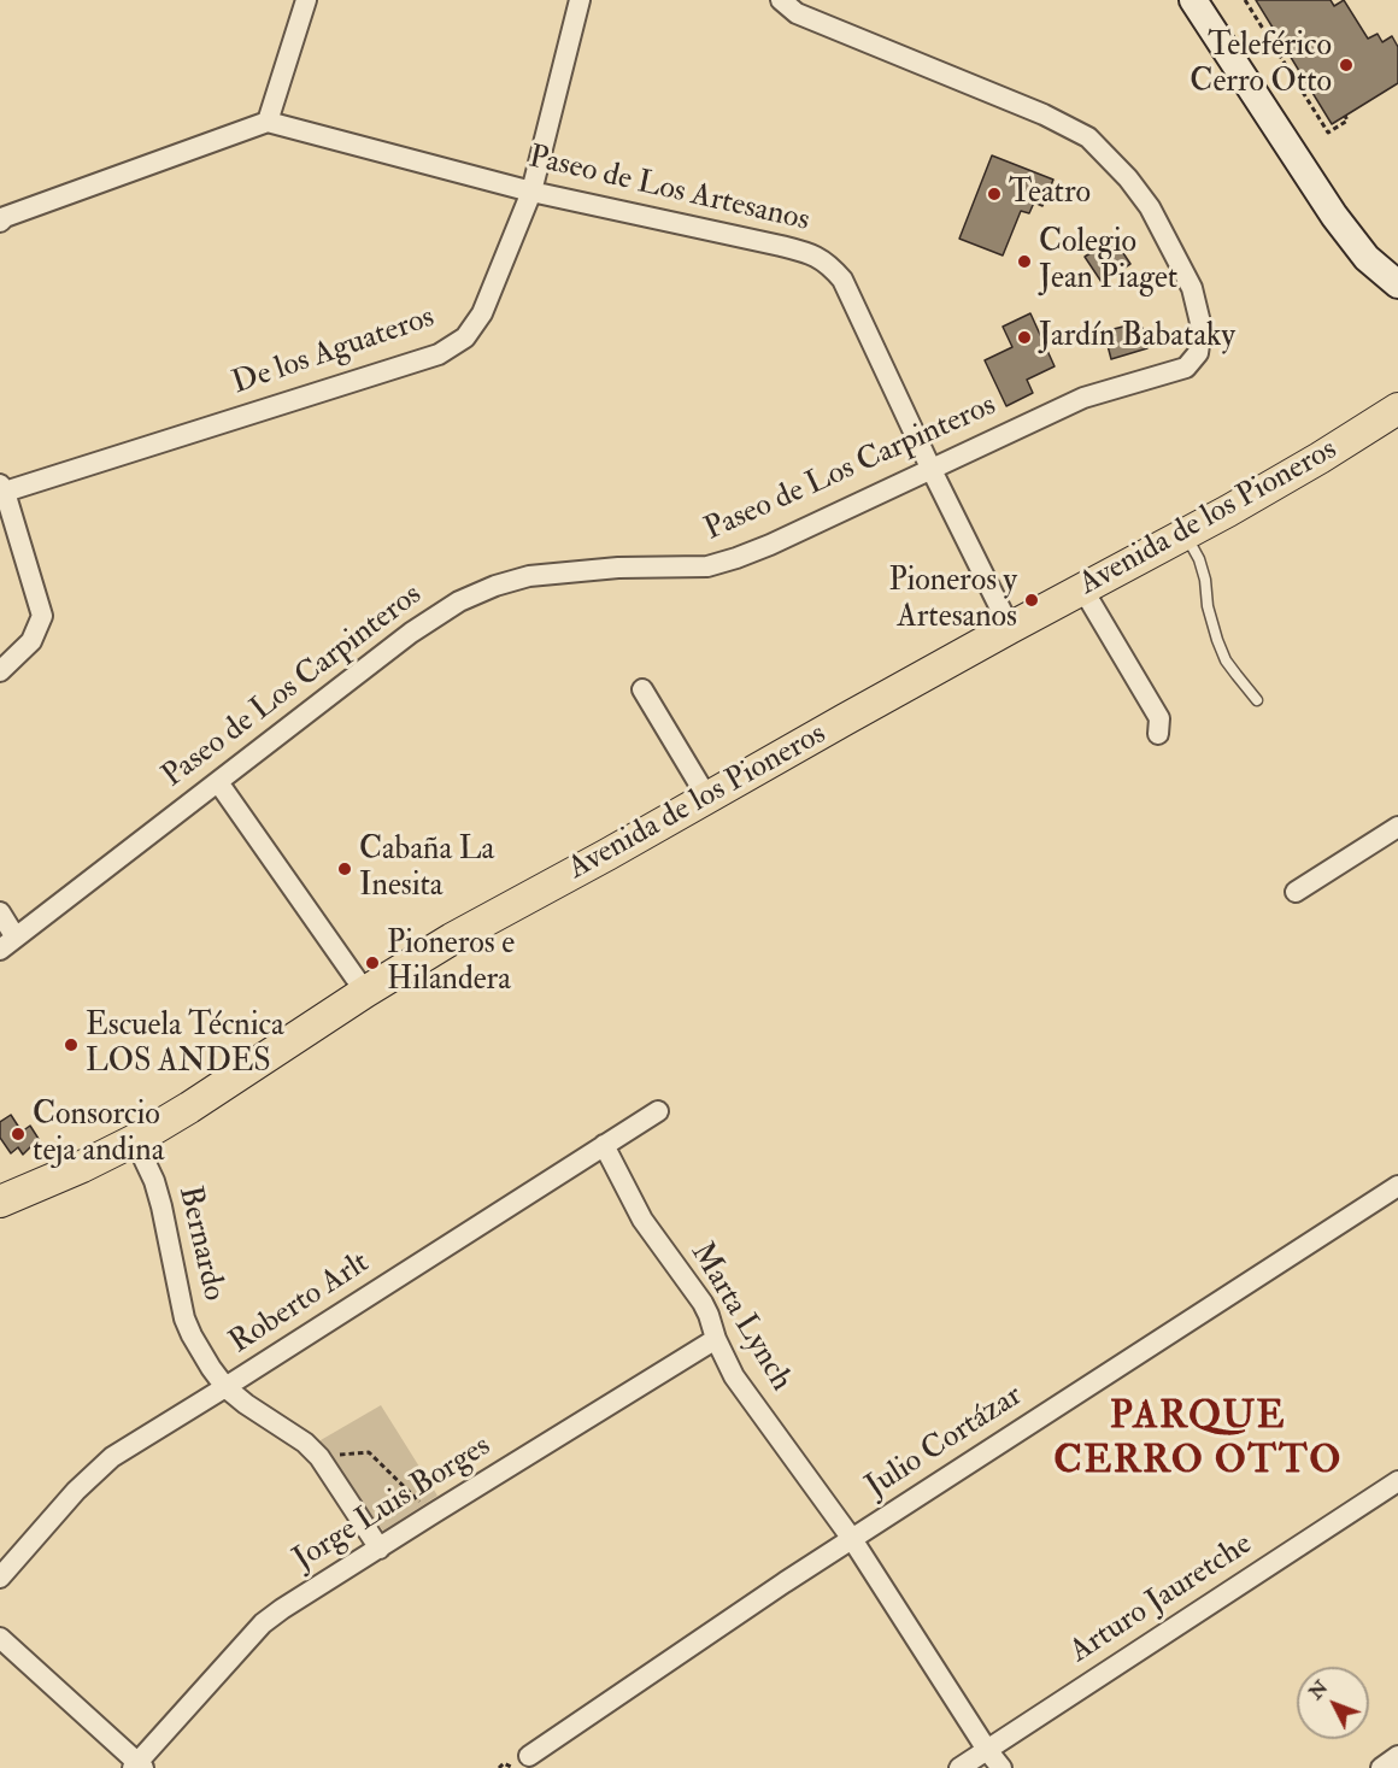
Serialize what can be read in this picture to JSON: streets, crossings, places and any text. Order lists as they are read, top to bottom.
{
  "streets": {
    "main road": ["Avenida de los Pioneros"],
    "street": [
      "Paseo de Los Artesanos",
      "De los Aguateros",
      "Paseo de Los Carpinteros",
      "Bernardo",
      "Roberto Arlt",
      "Marta Lynch",
      "Julio Cortázar",
      "Jorge Luis Borges",
      "Arturo Jauretche"
    ]
  },
  "crossings": [
    ["Paseo de Los Artesanos", "De los Aguateros"],
    ["Paseo de Los Artesanos", "Paseo de Los Carpinteros"],
    ["Paseo de Los Artesanos", "Avenida de los Pioneros"],
    ["Avenida de los Pioneros", "Bernardo"],
    ["Bernardo", "Roberto Arlt"],
    ["Bernardo", "Jorge Luis Borges"],
    ["Roberto Arlt", "Marta Lynch"],
    ["Marta Lynch", "Julio Cortázar"],
    ["Marta Lynch", "Jorge Luis Borges"],
    ["Marta Lynch", "Arturo Jauretche"]
  ],
  "districts": ["PARQUE CERRO OTTO"],
  "places": [
    "Teleférico Cerro Otto",
    "Teatro",
    "Colegio Jean Piaget",
    "Jardín Babataky",
    "Pioneros y Artesanos",
    "Cabaña La Inesita",
    "Pioneros e Hilandera",
    "Escuela Técnica LOS ANDES",
    "Consorcio teja andina"
  ],
  "north": "top left"
}
